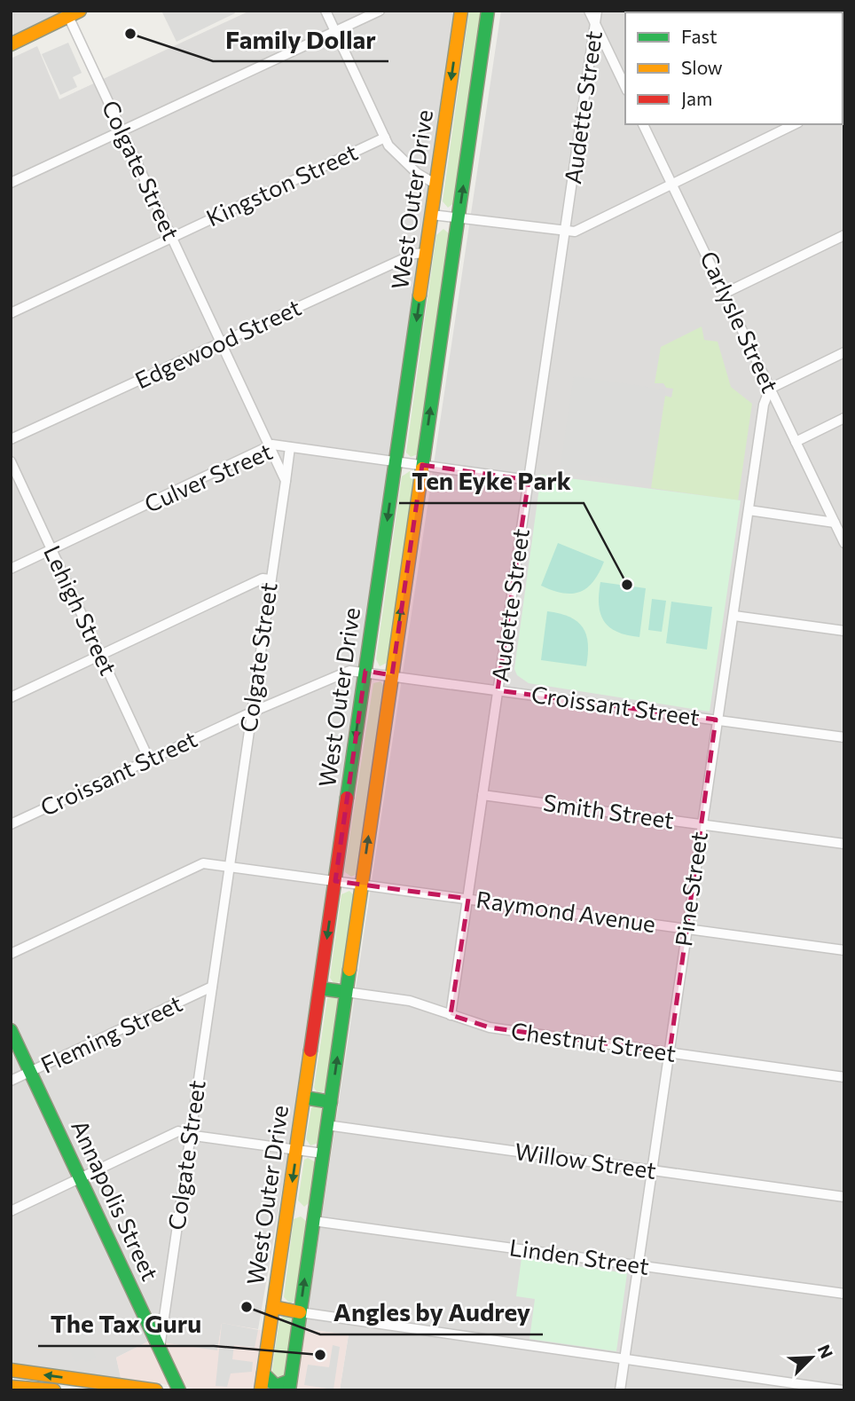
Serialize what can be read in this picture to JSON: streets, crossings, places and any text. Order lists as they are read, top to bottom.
{
  "streets": {
    "main road": ["West Outer Drive", "Annapolis Street"],
    "street": [
      "Audette Street",
      "Colgate Street",
      "Kingston Street",
      "Carlysle Street",
      "Edgewood Street",
      "Culver Street",
      "Lehigh Street",
      "Croissant Street",
      "Smith Street",
      "Pine Street",
      "Raymond Avenue",
      "Fleming Street",
      "Chestnut Street",
      "Willow Street",
      "Linden Street"
    ]
  },
  "crossings": [
    ["Audette Street", "Culver Street"],
    ["Audette Street", "Croissant Street"],
    ["Audette Street", "Smith Street"],
    ["Audette Street", "Raymond Avenue"],
    ["Audette Street", "Chestnut Street"],
    ["Colgate Street", "Kingston Street"],
    ["Colgate Street", "Edgewood Street"],
    ["Colgate Street", "Culver Street"],
    ["Colgate Street", "Croissant Street"],
    ["Colgate Street", "Raymond Avenue"],
    ["Colgate Street", "Fleming Street"],
    ["Colgate Street", "Annapolis Street"],
    ["West Outer Drive", "Edgewood Street"],
    ["West Outer Drive", "Culver Street"],
    ["West Outer Drive", "Croissant Street"],
    ["West Outer Drive", "Raymond Avenue"],
    ["West Outer Drive", "Chestnut Street"],
    ["West Outer Drive", "Willow Street"],
    ["West Outer Drive", "Linden Street"],
    ["Carlysle Street", "Pine Street"],
    ["Culver Street", "Lehigh Street"],
    ["Lehigh Street", "Croissant Street"],
    ["Croissant Street", "Pine Street"],
    ["Smith Street", "Pine Street"],
    ["Pine Street", "Raymond Avenue"],
    ["Pine Street", "Chestnut Street"],
    ["Pine Street", "Willow Street"],
    ["Pine Street", "Linden Street"],
    ["Fleming Street", "Annapolis Street"]
  ],
  "places": [
    "Family Dollar",
    "Ten Eyke Park",
    "Angles by Audrey",
    "The Tax Guru"
  ],
  "legend": ["Fast", "Slow", "Jam"],
  "north": "top right"
}
